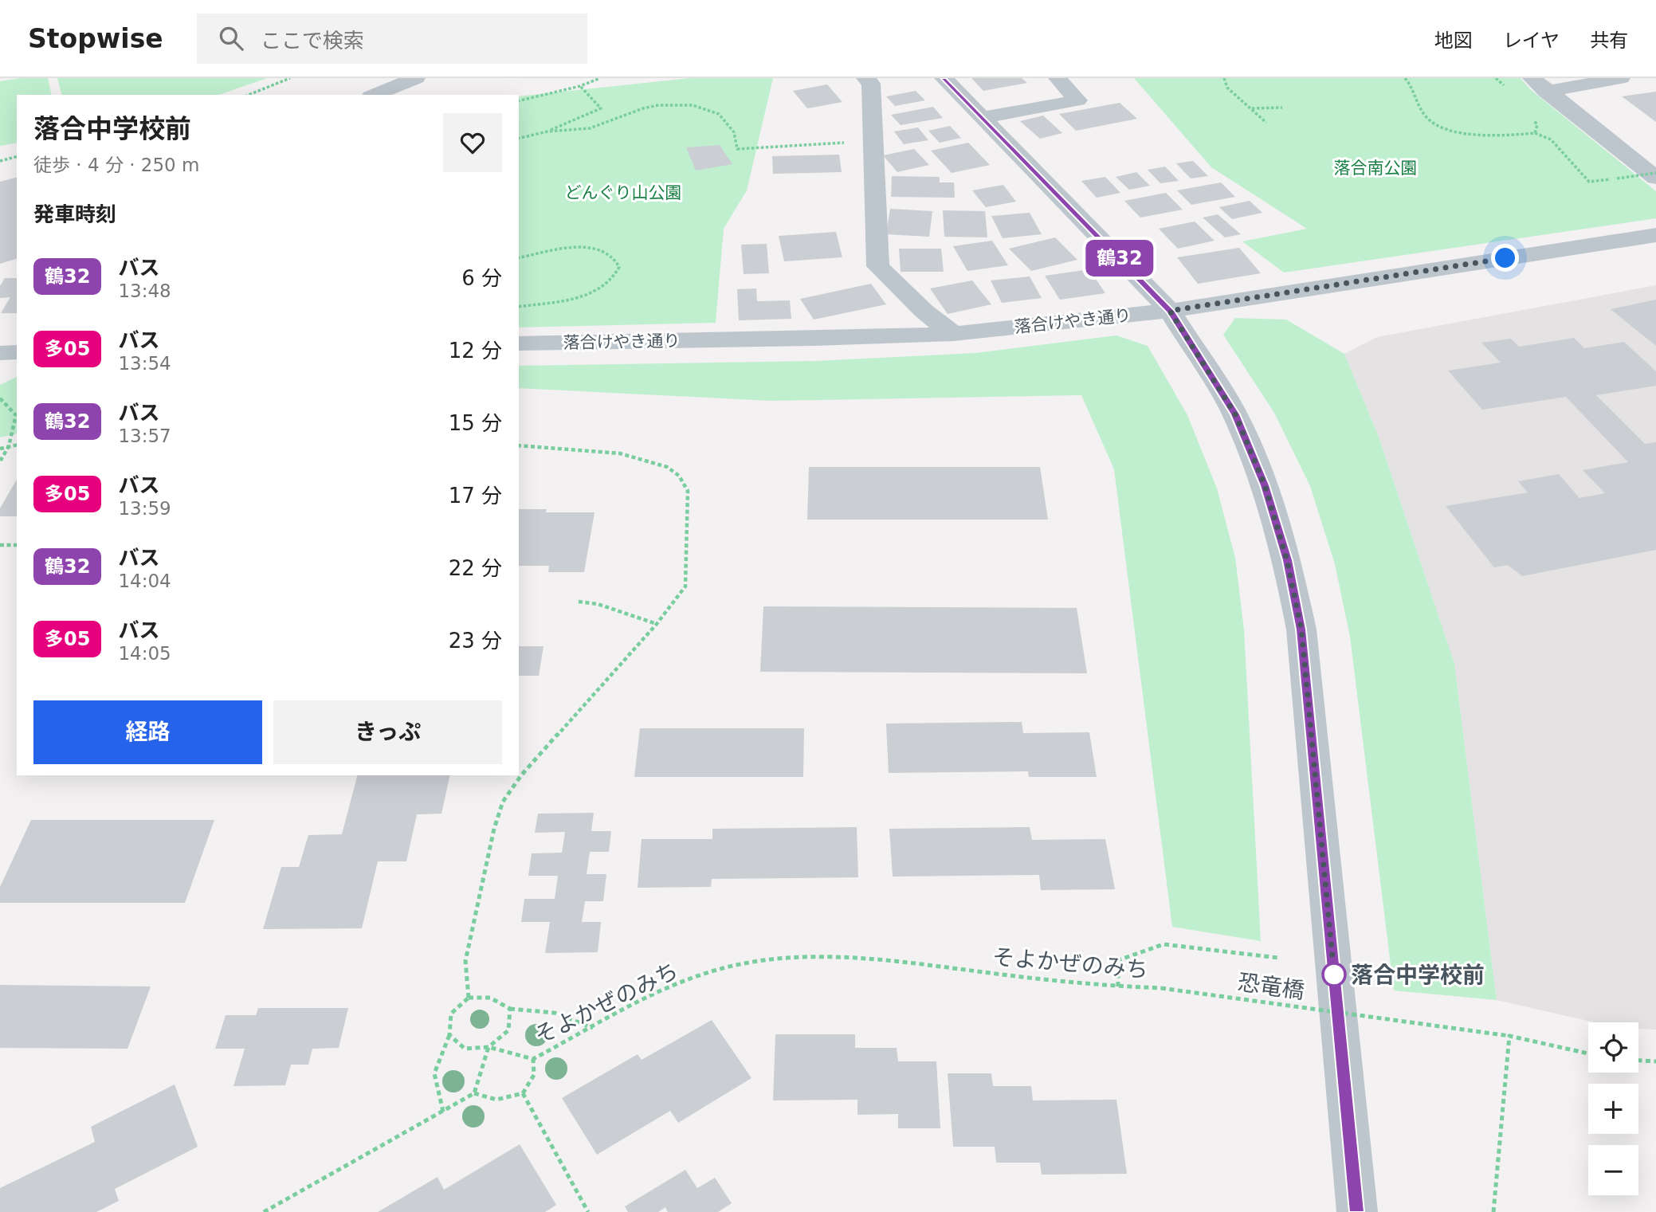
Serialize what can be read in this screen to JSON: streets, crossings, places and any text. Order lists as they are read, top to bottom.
{
  "streets": {
    "street": ["落合けやき通り"],
    "path": ["そよかぜのみち", "恐竜橋"]
  },
  "crossings": [
    ["そよかぜのみち", "恐竜橋"]
  ],
  "parks": ["落合南公園", "どんぐり山公園"],
  "places": ["落合中学校前"],
  "lines": ["bus line 鶴32"],
  "page": {
    "header": "Stopwise",
    "search": "ここで検索",
    "nav": ["地図", "レイヤ", "共有"],
    "on_map": "鶴32",
    "heading": [
      ["落合中学校前", "徒歩 · 4 分 · 250 m"],
      "発車時刻"
    ],
    "list": [
      {
        "mark": "鶴32",
        "name": "バス",
        "note": "13:48",
        "value": "6 分"
      },
      {
        "mark": "多05",
        "name": "バス",
        "note": "13:54",
        "value": "12 分"
      },
      {
        "mark": "鶴32",
        "name": "バス",
        "note": "13:57",
        "value": "15 分"
      },
      {
        "mark": "多05",
        "name": "バス",
        "note": "13:59",
        "value": "17 分"
      },
      {
        "mark": "鶴32",
        "name": "バス",
        "note": "14:04",
        "value": "22 分"
      },
      {
        "mark": "多05",
        "name": "バス",
        "note": "14:05",
        "value": "23 分"
      }
    ],
    "buttons": ["経路", "きっぷ"],
    "map_buttons": ["+", "−"]
  }
}
